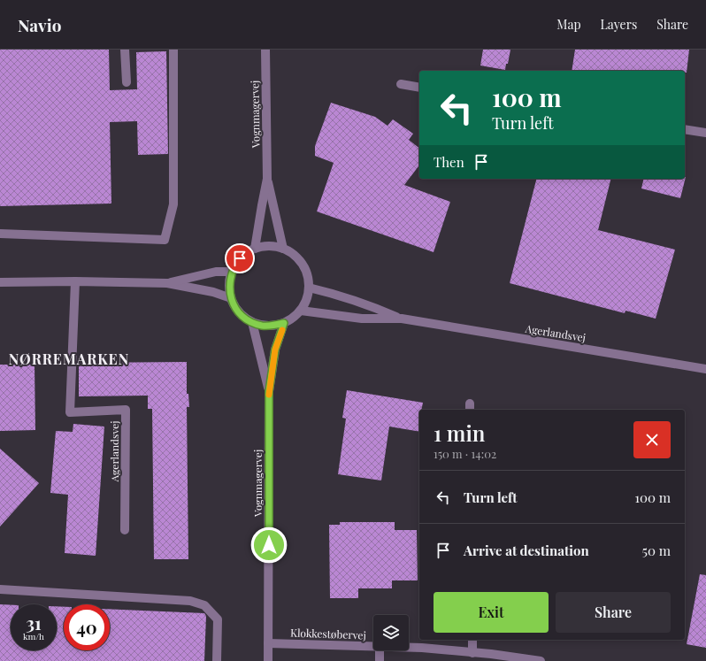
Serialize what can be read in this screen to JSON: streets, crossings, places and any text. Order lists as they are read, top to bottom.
{
  "streets": {
    "street": ["Vognmagervej", "Agerlandsvej", "Klokkestøbervej"]
  },
  "crossings": [
    ["Vognmagervej", "Agerlandsvej"],
    ["Vognmagervej", "Klokkestøbervej"]
  ],
  "districts": ["NØRREMARKEN"],
  "page": {
    "header": "Navio",
    "nav": ["Map", "Layers", "Share"],
    "turn": ["100 m", "Turn left"],
    "then": "Then",
    "heading": ["1 min", "150 m · 14:02"],
    "list": [
      {
        "name": "Turn left",
        "value": "100 m"
      },
      {
        "name": "Arrive at destination",
        "value": "50 m"
      }
    ],
    "buttons": ["Exit", "Share"],
    "speed": "31 km/h",
    "limit": "40"
  }
}
